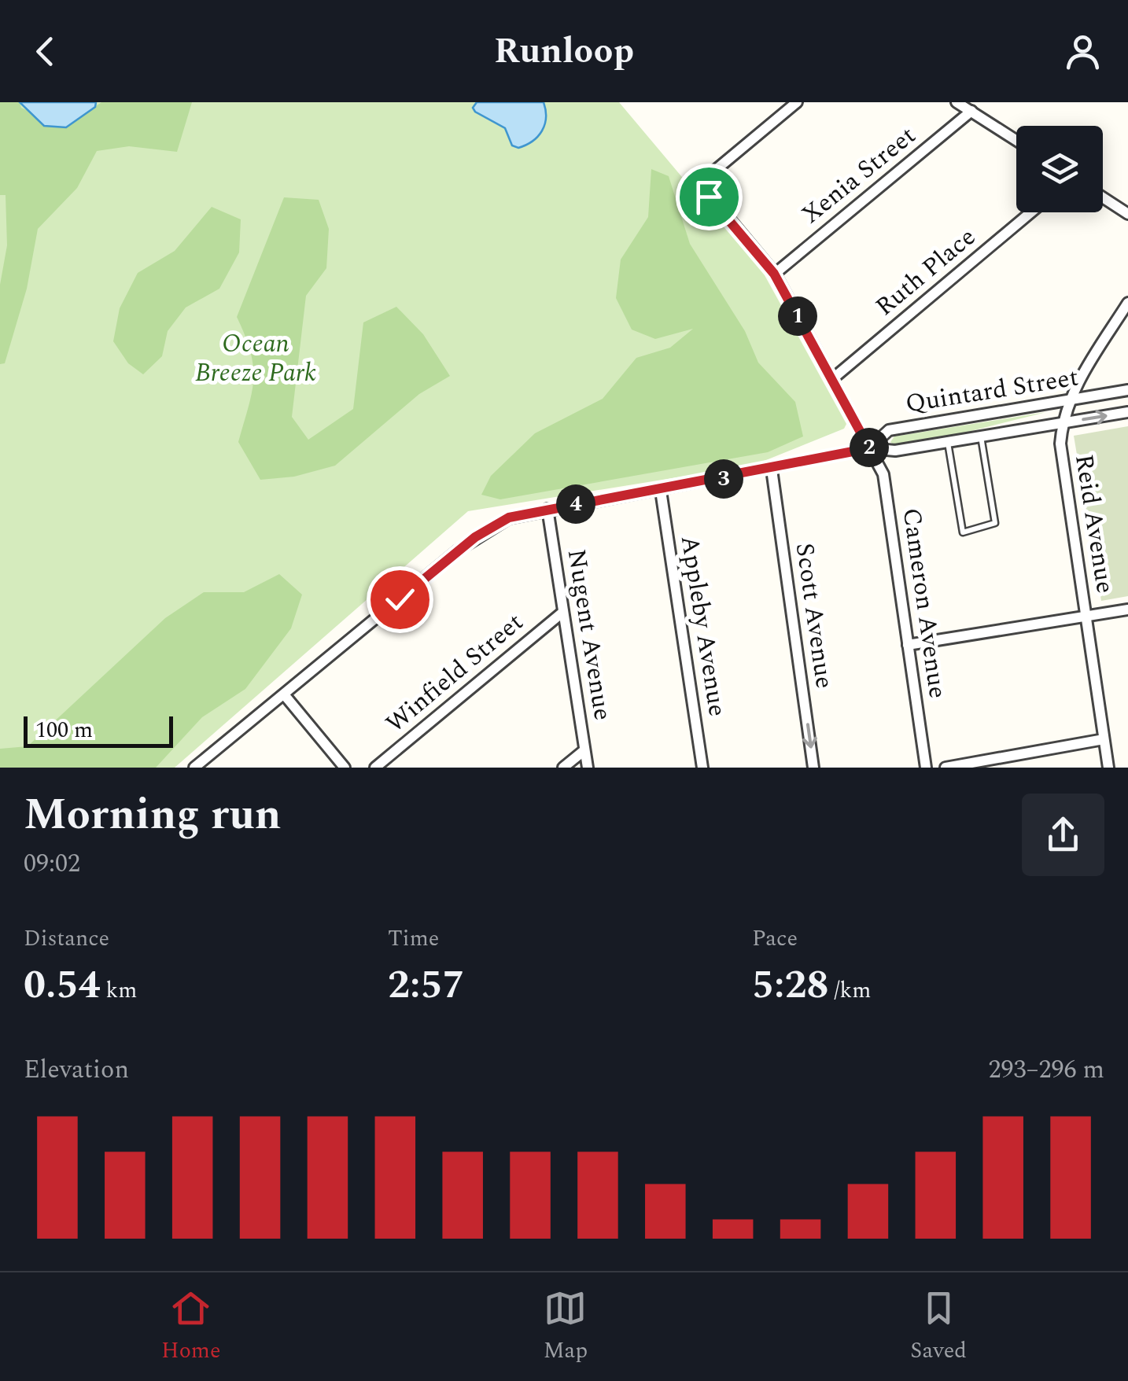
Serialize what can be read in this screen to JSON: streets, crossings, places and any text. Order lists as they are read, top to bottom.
{
  "streets": {
    "street": [
      "Xenia Street",
      "Ruth Place",
      "Quintard Street",
      "Reid Avenue",
      "Cameron Avenue",
      "Scott Avenue",
      "Appleby Avenue",
      "Nugent Avenue",
      "Winfield Street"
    ]
  },
  "crossings": [
    ["Xenia Street", "Cameron Avenue"],
    ["Ruth Place", "Cameron Avenue"],
    ["Quintard Street", "Reid Avenue"],
    ["Quintard Street", "Cameron Avenue"],
    ["Quintard Street", "Scott Avenue"],
    ["Quintard Street", "Appleby Avenue"],
    ["Quintard Street", "Nugent Avenue"],
    ["Nugent Avenue", "Winfield Street"]
  ],
  "one_way": ["Scott Avenue"],
  "parks": ["Ocean Breeze Park"],
  "scale_bar": "100 m",
  "page": {
    "header": "Runloop",
    "pins": [
      "1",
      "2",
      "3",
      "4"
    ],
    "scale": "100 m",
    "heading": ["Morning run", "09:02"],
    "stats": [
      ["Distance", "0.54 km"],
      ["Time", "2:57"],
      ["Pace", "5:28 /km"]
    ],
    "chart": ["Elevation", "293–296 m"],
    "tabs": ["Home", "Map", "Saved"]
  }
}
